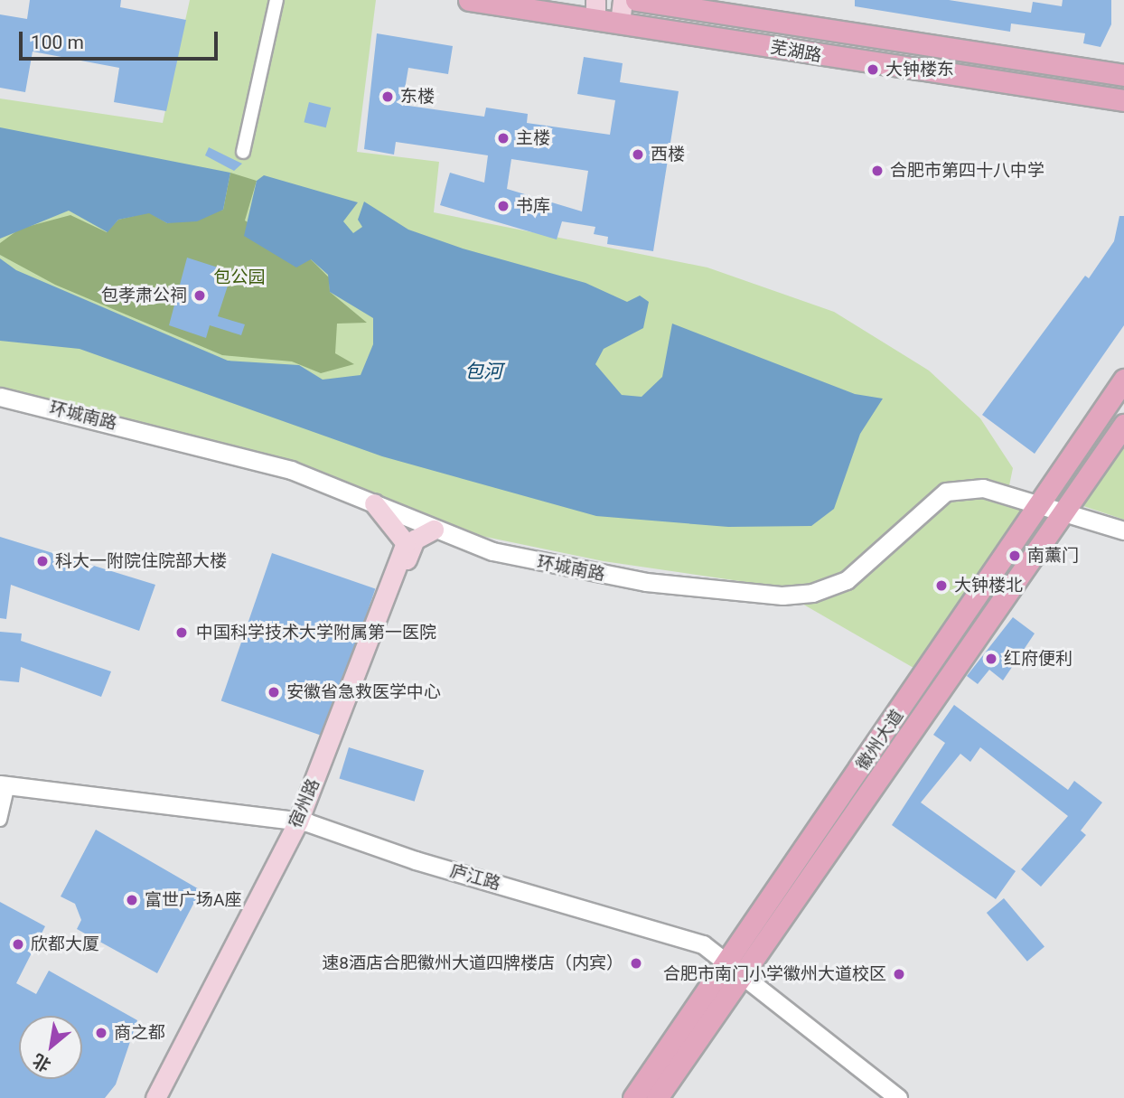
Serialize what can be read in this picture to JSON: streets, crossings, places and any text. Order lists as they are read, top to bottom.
{
  "streets": {
    "main road": ["芜湖路", "徽州大道", "宿州路"],
    "street": ["环城南路", "庐江路"]
  },
  "crossings": [
    ["环城南路", "徽州大道"],
    ["环城南路", "宿州路"],
    ["徽州大道", "庐江路"],
    ["宿州路", "庐江路"]
  ],
  "water": ["包河"],
  "parks": ["包公园"],
  "places": [
    "大钟楼东",
    "东楼",
    "主楼",
    "西楼",
    "合肥市第四十八中学",
    "书库",
    "包孝肃公祠",
    "南薰门",
    "科大一附院住院部大楼",
    "大钟楼北",
    "中国科学技术大学附属第一医院",
    "红府便利",
    "安徽省急救医学中心",
    "富世广场A座",
    "欣都大厦",
    "速8酒店合肥徽州大道四牌楼店（内宾）",
    "合肥市南门小学徽州大道校区",
    "商之都"
  ],
  "scale_bar": "100 m",
  "north": "bottom left"
}
